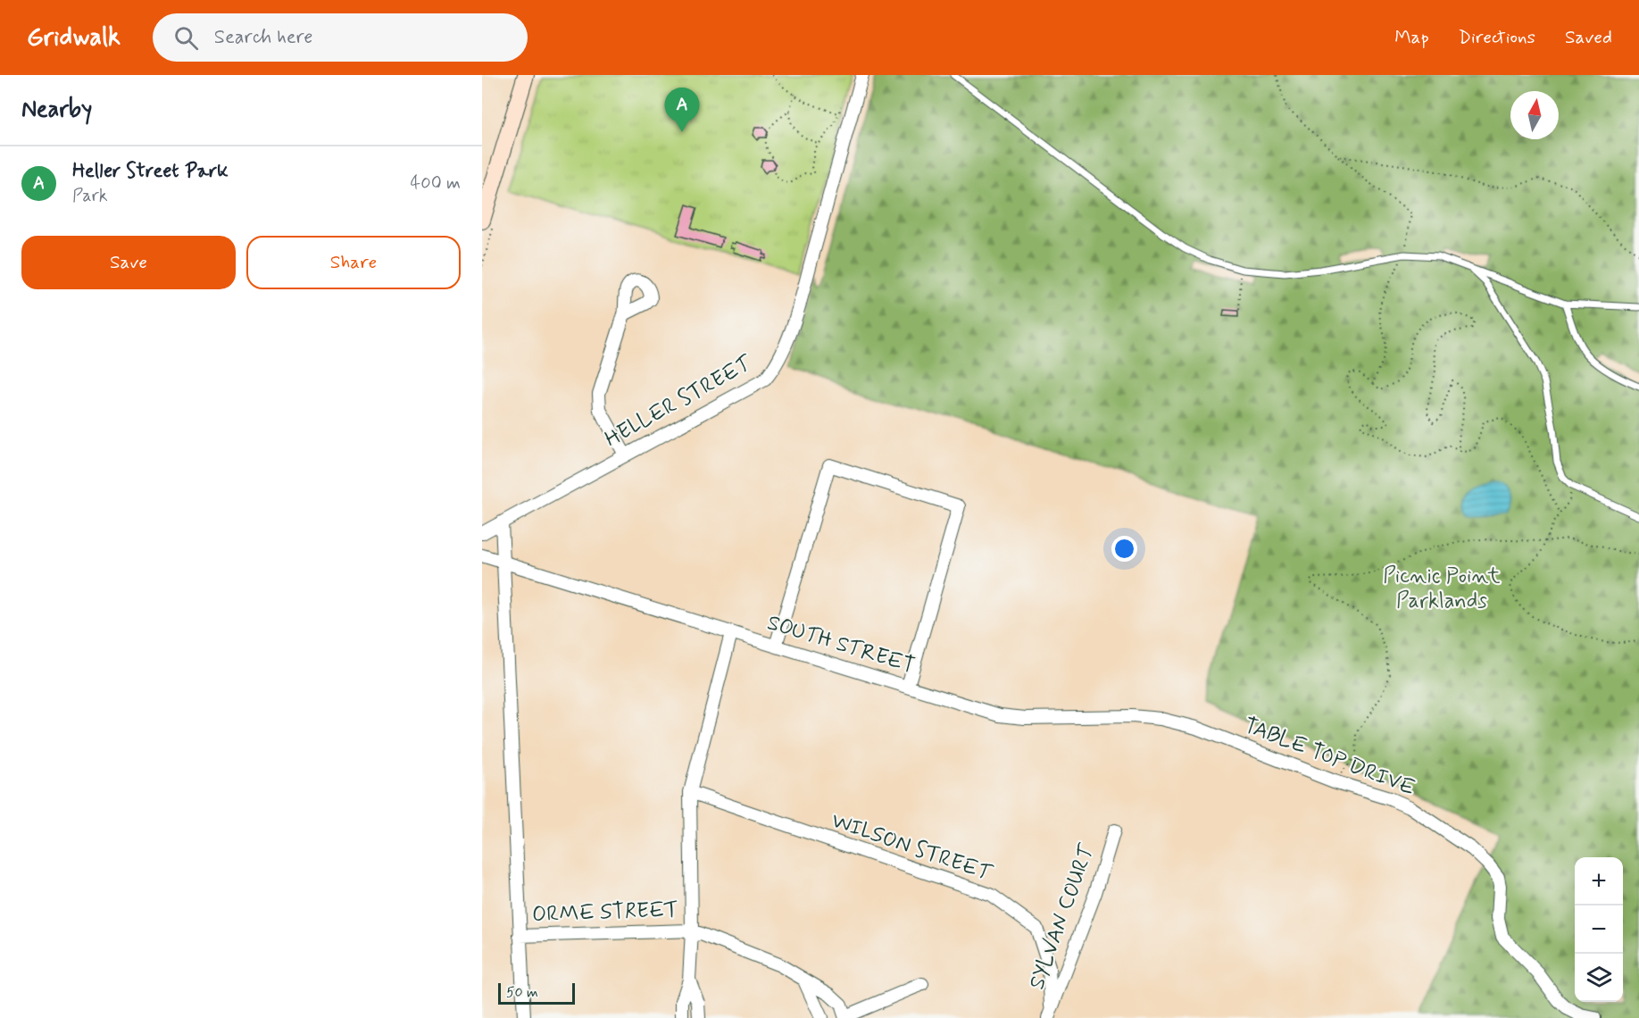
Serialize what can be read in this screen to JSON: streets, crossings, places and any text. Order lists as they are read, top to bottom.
{
  "streets": {
    "street": [
      "HELLER STREET",
      "SOUTH STREET",
      "TABLE TOP DRIVE",
      "WILSON STREET",
      "ORME STREET",
      "SYLVAN COURT"
    ]
  },
  "crossings": [
    ["SOUTH STREET", "TABLE TOP DRIVE"],
    ["WILSON STREET", "SYLVAN COURT"]
  ],
  "parks": ["Picnic Point Parklands"],
  "scale_bar": "50 m",
  "north": "top",
  "page": {
    "header": "Gridwalk",
    "search": "Search here",
    "nav": ["Map", "Directions", "Saved"],
    "heading": "Nearby",
    "pins": "A",
    "list": [
      {
        "mark": "A",
        "name": "Heller Street Park",
        "note": "Park",
        "value": "400 m"
      }
    ],
    "buttons": ["Save", "Share"],
    "map_buttons": ["+", "−"],
    "scale": "50 m"
  }
}
